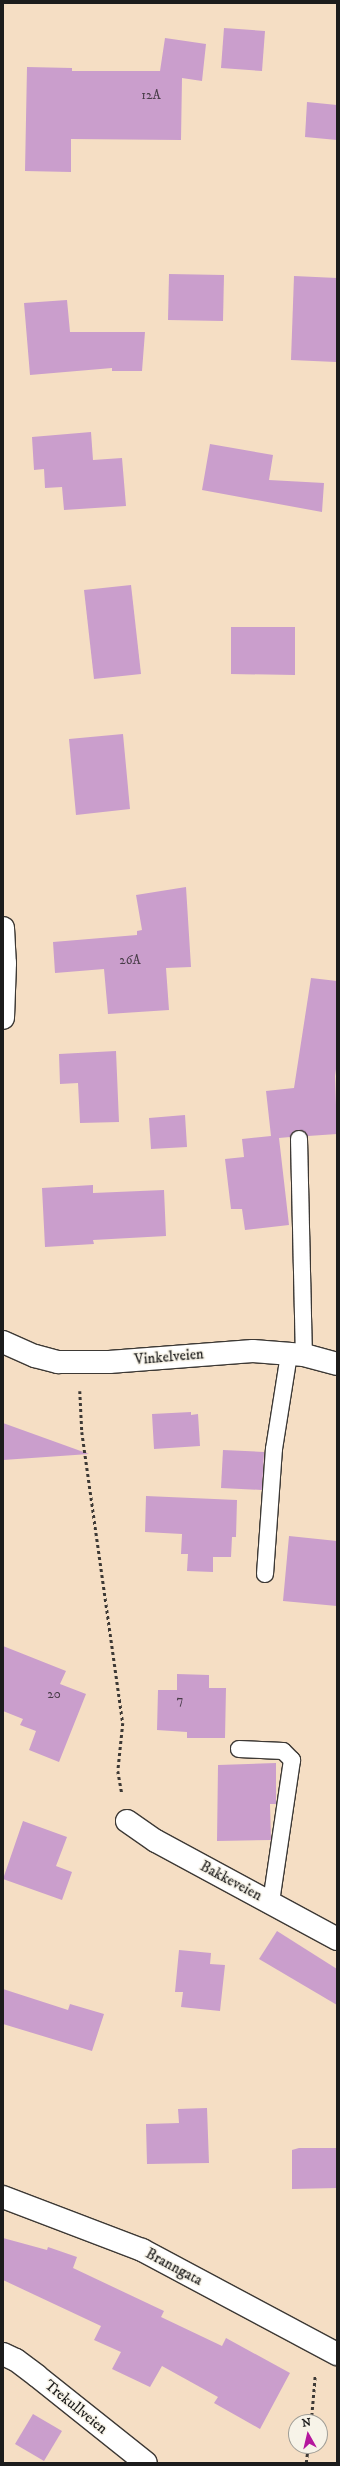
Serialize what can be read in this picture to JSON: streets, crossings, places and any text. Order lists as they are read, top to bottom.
{
  "streets": {
    "street": [
      "Vinkelveien",
      "Bakkeveien",
      "Branngata",
      "Trekullveien"
    ]
  },
  "house_numbers": [
    "12A",
    "26A",
    "20",
    "7"
  ],
  "north": "top"
}
